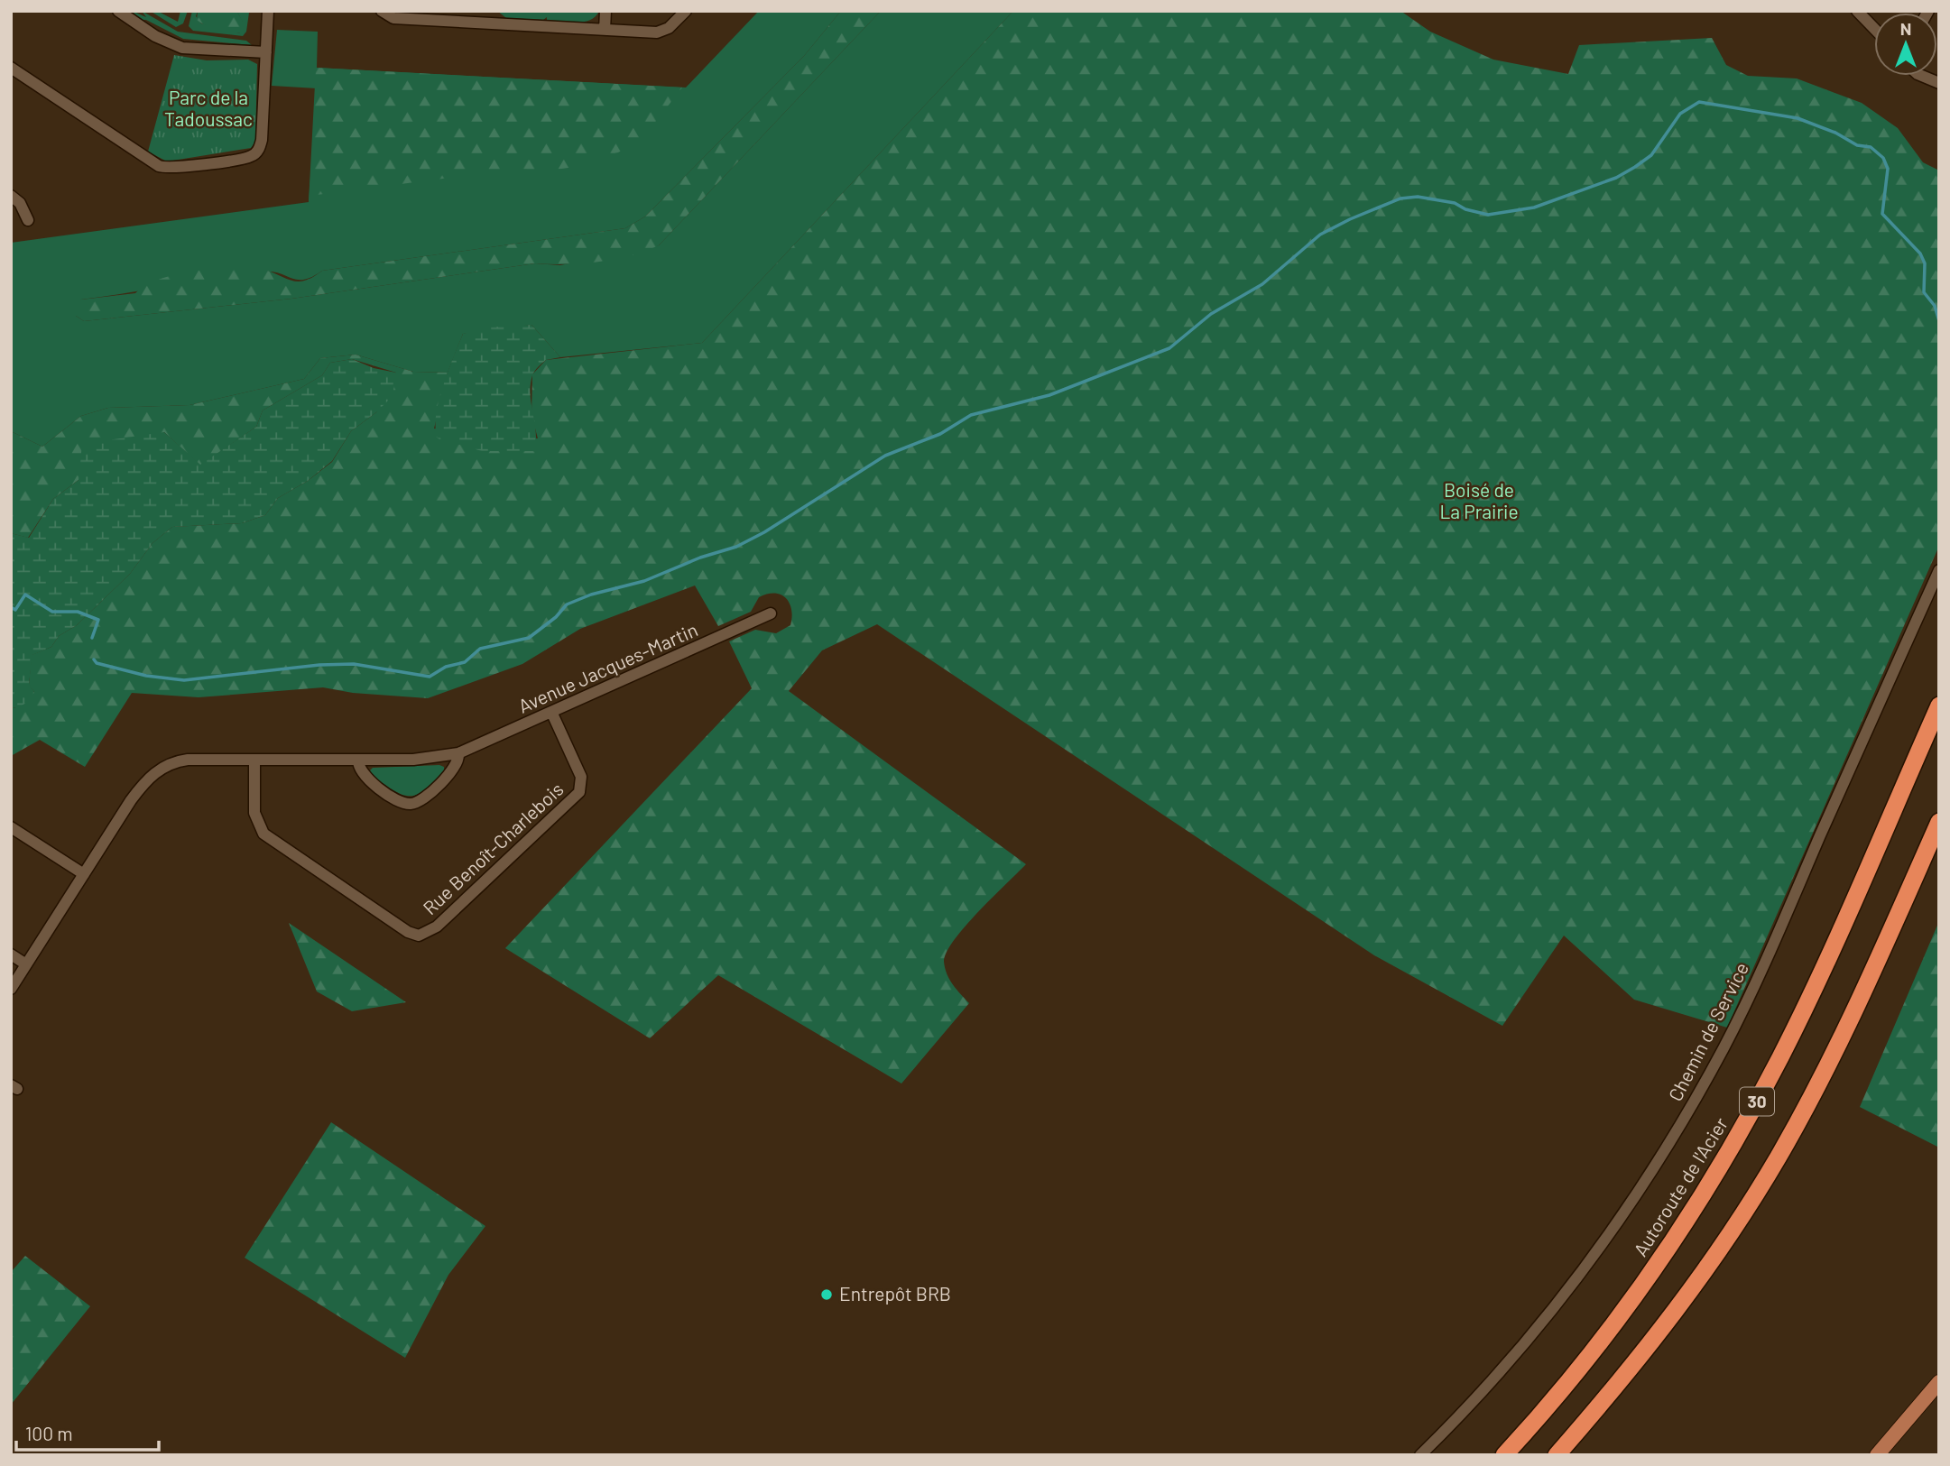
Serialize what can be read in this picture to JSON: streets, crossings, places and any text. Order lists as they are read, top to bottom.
{
  "streets": {
    "highway": ["30", "Autoroute de l'Acier"],
    "street": ["Avenue Jacques-Martin", "Rue Benoît-Charlebois", "Chemin de Service"]
  },
  "crossings": [
    ["Avenue Jacques-Martin", "Rue Benoît-Charlebois"]
  ],
  "parks": ["Parc de la Tadoussac", "Boisé de La Prairie"],
  "places": ["Entrepôt BRB"],
  "scale_bar": "100 m",
  "north": "top"
}
